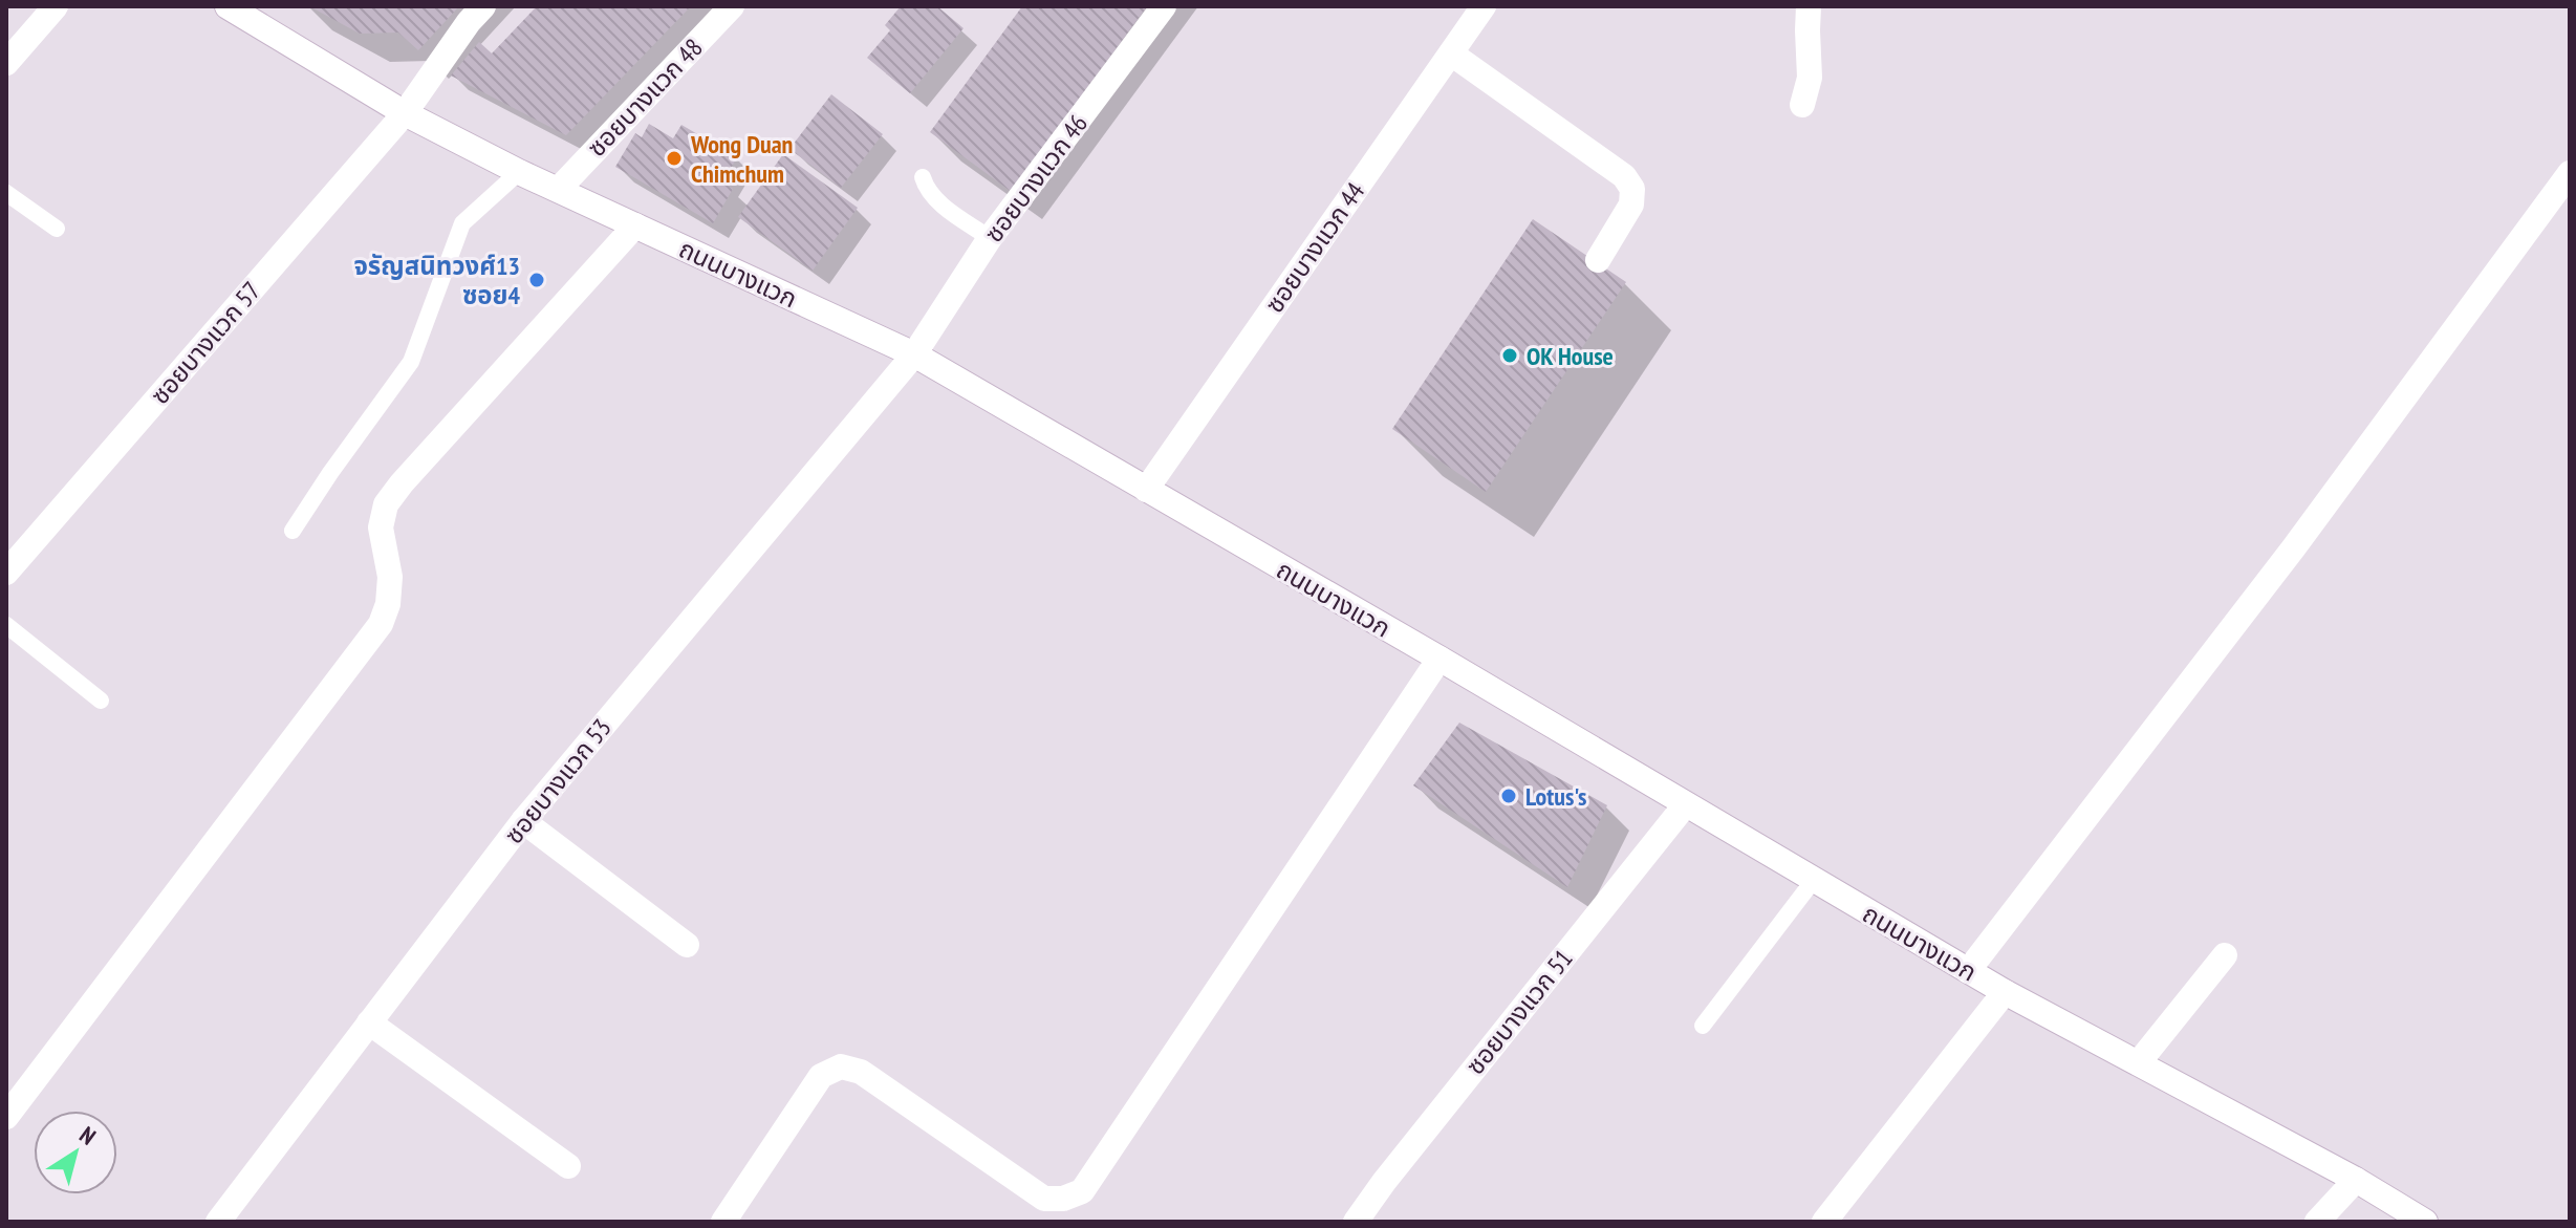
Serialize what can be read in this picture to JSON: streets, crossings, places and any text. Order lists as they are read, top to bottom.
{
  "streets": {
    "street": [
      "ซอยบางแวก 48",
      "ซอยบางแวก 46",
      "ซอยบางแวก 44",
      "ถนนบางแวก",
      "ซอยบางแวก 57",
      "ซอยบางแวก 53",
      "ซอยบางแวก 51"
    ]
  },
  "crossings": [
    ["ซอยบางแวก 48", "ถนนบางแวก"],
    ["ซอยบางแวก 46", "ถนนบางแวก"],
    ["ซอยบางแวก 46", "ซอยบางแวก 53"],
    ["ซอยบางแวก 44", "ถนนบางแวก"],
    ["ถนนบางแวก", "ซอยบางแวก 57"],
    ["ถนนบางแวก", "ซอยบางแวก 53"],
    ["ถนนบางแวก", "ซอยบางแวก 51"]
  ],
  "places": [
    "Wong Duan Chimchum",
    "จรัญสนิทวงศ์13 ซอย4",
    "OK House",
    "Lotus's"
  ],
  "north": "top right"
}
